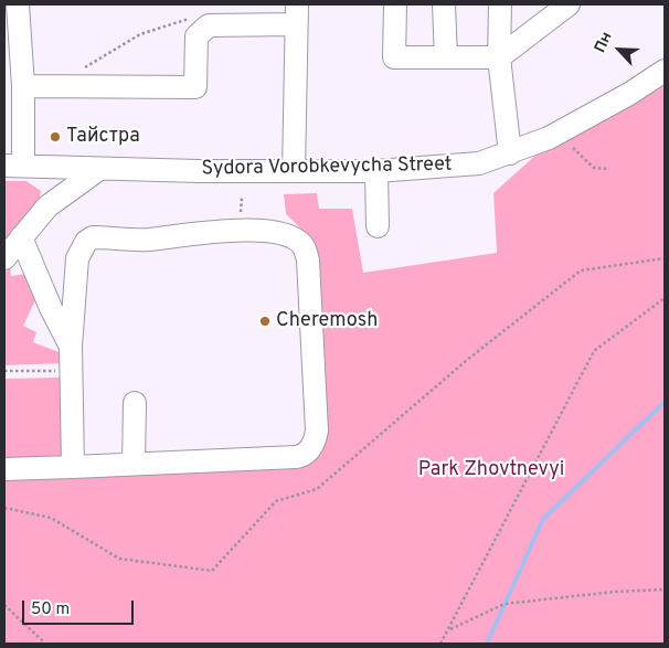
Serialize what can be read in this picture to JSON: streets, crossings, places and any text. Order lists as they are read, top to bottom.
{
  "streets": {
    "street": ["Sydora Vorobkevycha Street"]
  },
  "parks": ["Park Zhovtnevyi"],
  "places": ["Тайстра", "Cheremosh"],
  "scale_bar": "50 m",
  "north": "top left"
}
